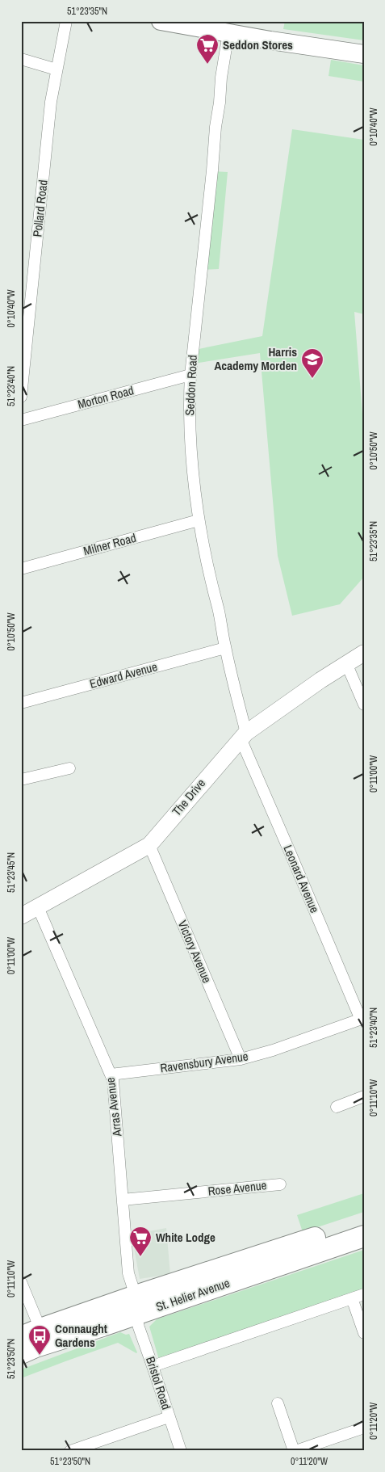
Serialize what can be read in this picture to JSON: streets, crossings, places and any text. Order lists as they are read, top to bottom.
{
  "streets": {
    "highway": ["St. Helier Avenue"],
    "street": [
      "Pollard Road",
      "Seddon Road",
      "Morton Road",
      "Milner Road",
      "Edward Avenue",
      "The Drive",
      "Leonard Avenue",
      "Victory Avenue",
      "Ravensbury Avenue",
      "Arras Avenue",
      "Rose Avenue",
      "Bristol Road"
    ]
  },
  "crossings": [
    ["Seddon Road", "Morton Road"],
    ["Seddon Road", "Milner Road"],
    ["Seddon Road", "Edward Avenue"],
    ["Seddon Road", "The Drive"],
    ["Seddon Road", "Leonard Avenue"],
    ["The Drive", "Leonard Avenue"],
    ["The Drive", "Victory Avenue"],
    ["The Drive", "Arras Avenue"],
    ["Leonard Avenue", "Ravensbury Avenue"],
    ["Victory Avenue", "Ravensbury Avenue"],
    ["Ravensbury Avenue", "Arras Avenue"],
    ["Arras Avenue", "Rose Avenue"],
    ["Arras Avenue", "St. Helier Avenue"],
    ["Arras Avenue", "Bristol Road"],
    ["St. Helier Avenue", "Bristol Road"]
  ],
  "places": {
    "supermarket": ["Seddon Stores", "White Lodge"],
    "school or university": ["Harris Academy Morden"],
    "bus stop": ["Connaught Gardens"]
  },
  "coordinates": [
    "51°23'35\"N",
    "0°10'40\"W",
    "51°23'40\"N",
    "0°10'50\"W",
    "0°11'00\"W",
    "51°23'45\"N",
    "0°11'10\"W",
    "51°23'50\"N",
    "0°11'20\"W"
  ]
}
